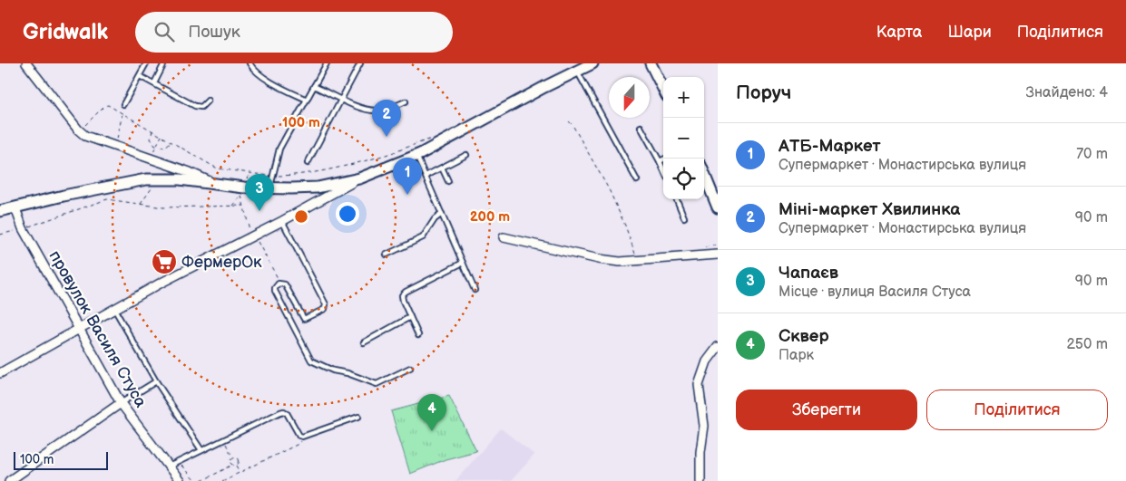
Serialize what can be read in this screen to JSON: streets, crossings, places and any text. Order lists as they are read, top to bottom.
{
  "streets": {
    "street": ["провулок Василя Стуса"]
  },
  "places": {
    "supermarket": ["ФермерОк"]
  },
  "scale_bar": "100 m",
  "north": "bottom",
  "page": {
    "header": "Gridwalk",
    "search": "Пошук",
    "nav": ["Карта", "Шари", "Поділитися"],
    "heading": ["Поруч", "Знайдено: 4"],
    "map_buttons": ["+", "−"],
    "pins": [
      "2",
      "1",
      "3",
      "4"
    ],
    "list": [
      {
        "mark": "1",
        "name": "АТБ-Маркет",
        "note": "Супермаркет · Монастирська вулиця",
        "value": "70 m"
      },
      {
        "mark": "2",
        "name": "Міні-маркет Хвилинка",
        "note": "Супермаркет · Монастирська вулиця",
        "value": "90 m"
      },
      {
        "mark": "3",
        "name": "Чапаєв",
        "note": "Місце · вулиця Василя Стуса",
        "value": "90 m"
      },
      {
        "mark": "4",
        "name": "Сквер",
        "note": "Парк",
        "value": "250 m"
      }
    ],
    "buttons": ["Зберегти", "Поділитися"],
    "scale": "100 m"
  },
  "rings": ["100 m", "200 m"]
}
